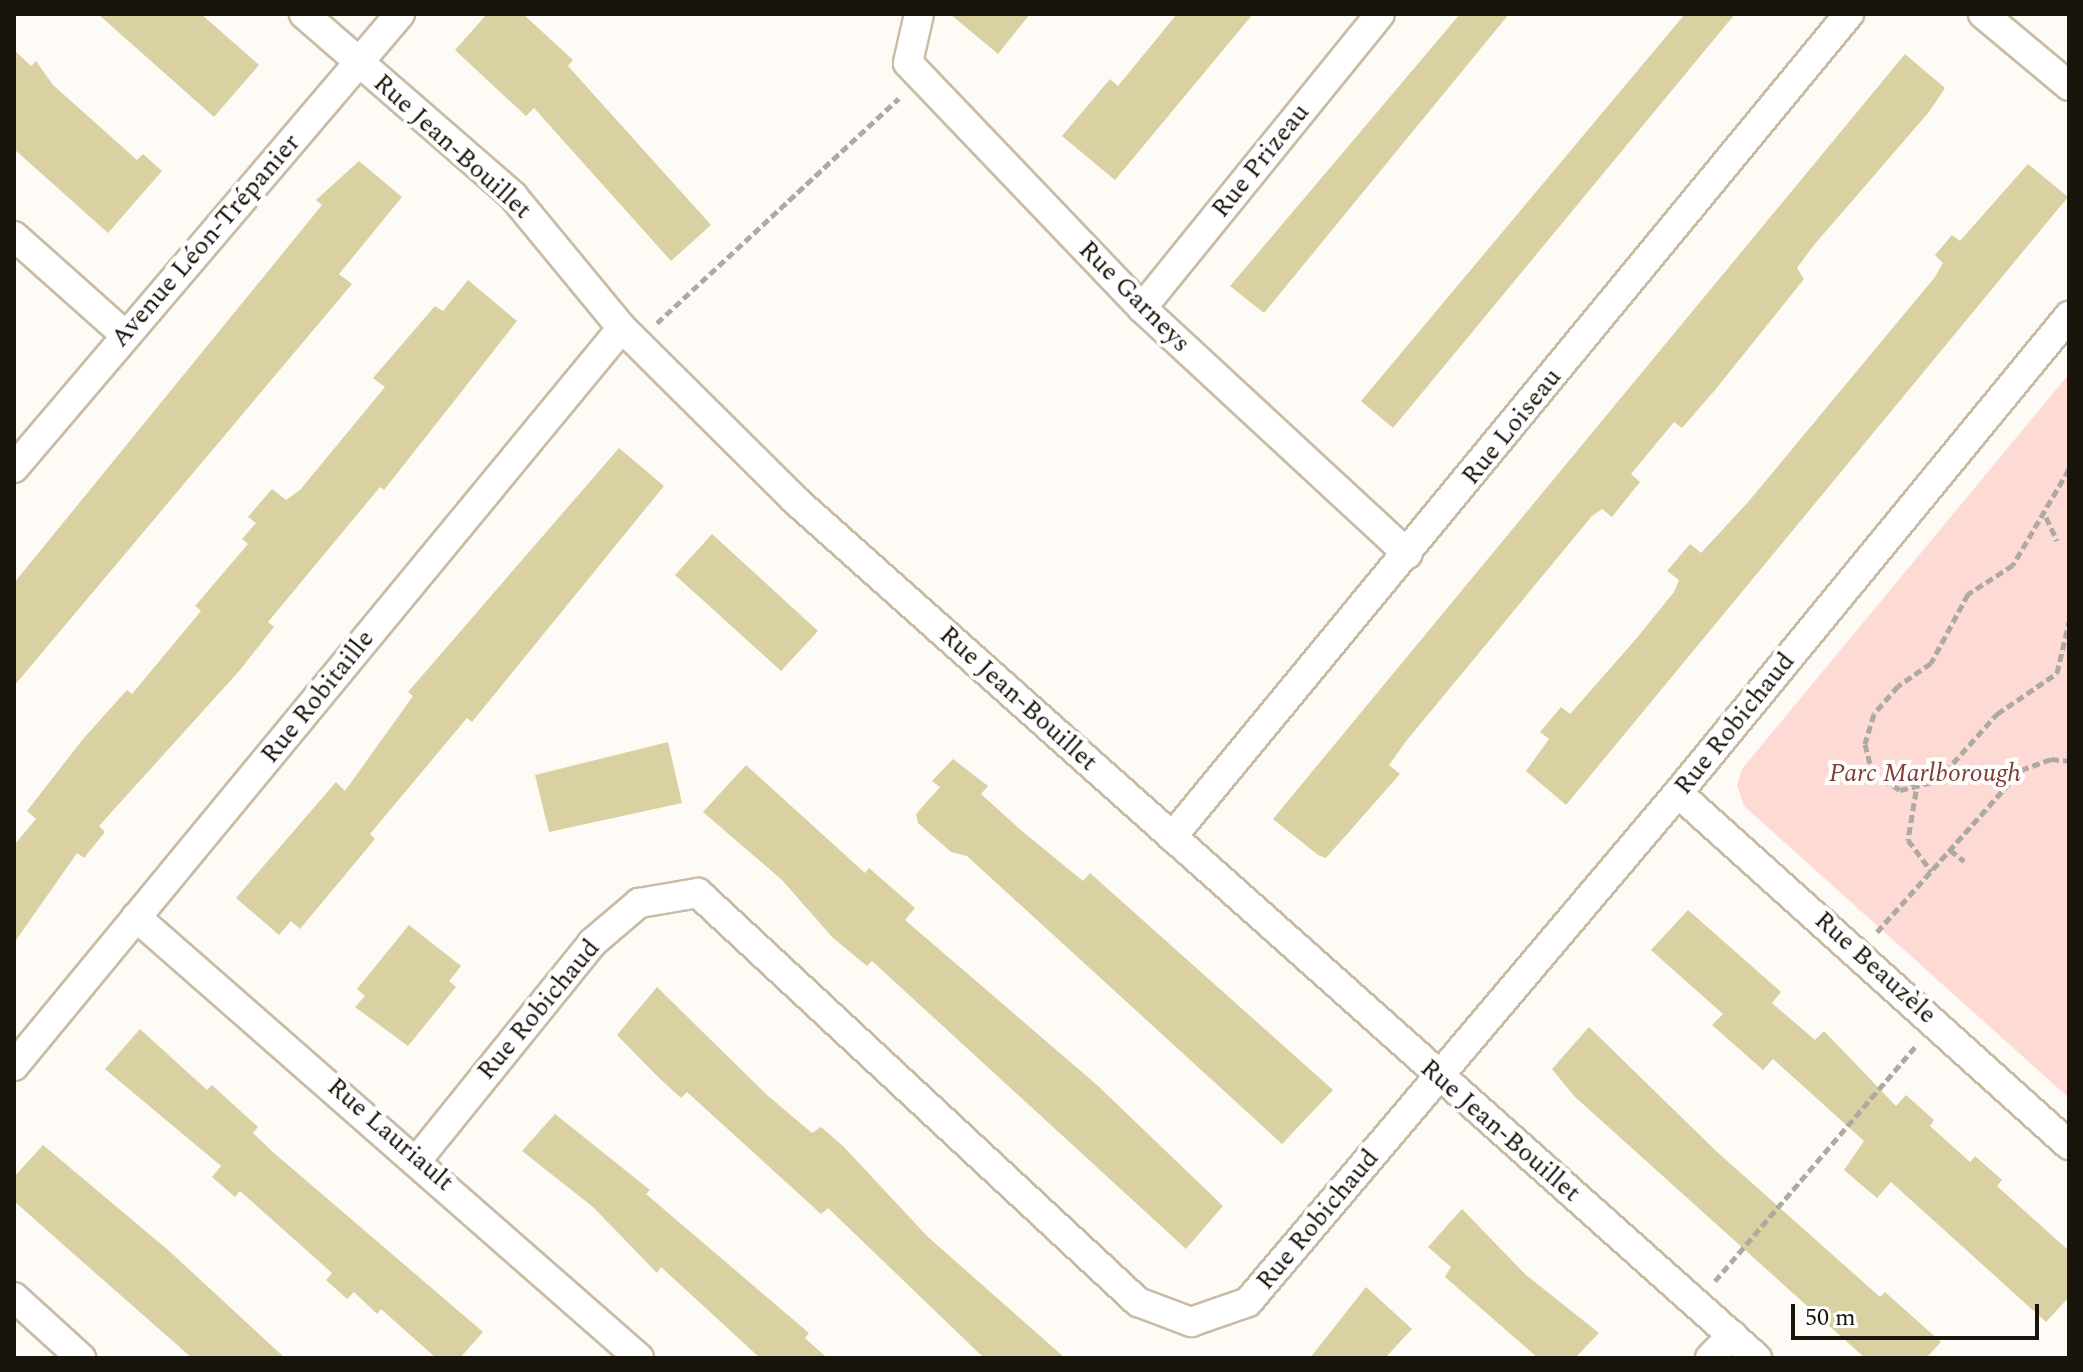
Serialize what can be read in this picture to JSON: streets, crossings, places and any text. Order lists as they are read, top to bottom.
{
  "streets": {
    "street": [
      "Rue Jean-Bouillet",
      "Rue Prizeau",
      "Avenue Léon-Trépanier",
      "Rue Garneys",
      "Rue Loiseau",
      "Rue Robitaille",
      "Rue Robichaud",
      "Rue Beauzèle",
      "Rue Lauriault"
    ]
  },
  "crossings": [
    ["Rue Jean-Bouillet", "Avenue Léon-Trépanier"],
    ["Rue Jean-Bouillet", "Rue Loiseau"],
    ["Rue Jean-Bouillet", "Rue Robitaille"],
    ["Rue Jean-Bouillet", "Rue Robichaud"],
    ["Rue Prizeau", "Rue Garneys"],
    ["Rue Garneys", "Rue Loiseau"],
    ["Rue Robitaille", "Rue Lauriault"],
    ["Rue Robichaud", "Rue Beauzèle"],
    ["Rue Robichaud", "Rue Lauriault"]
  ],
  "parks": ["Parc Marlborough"],
  "scale_bar": "50 m"
}
